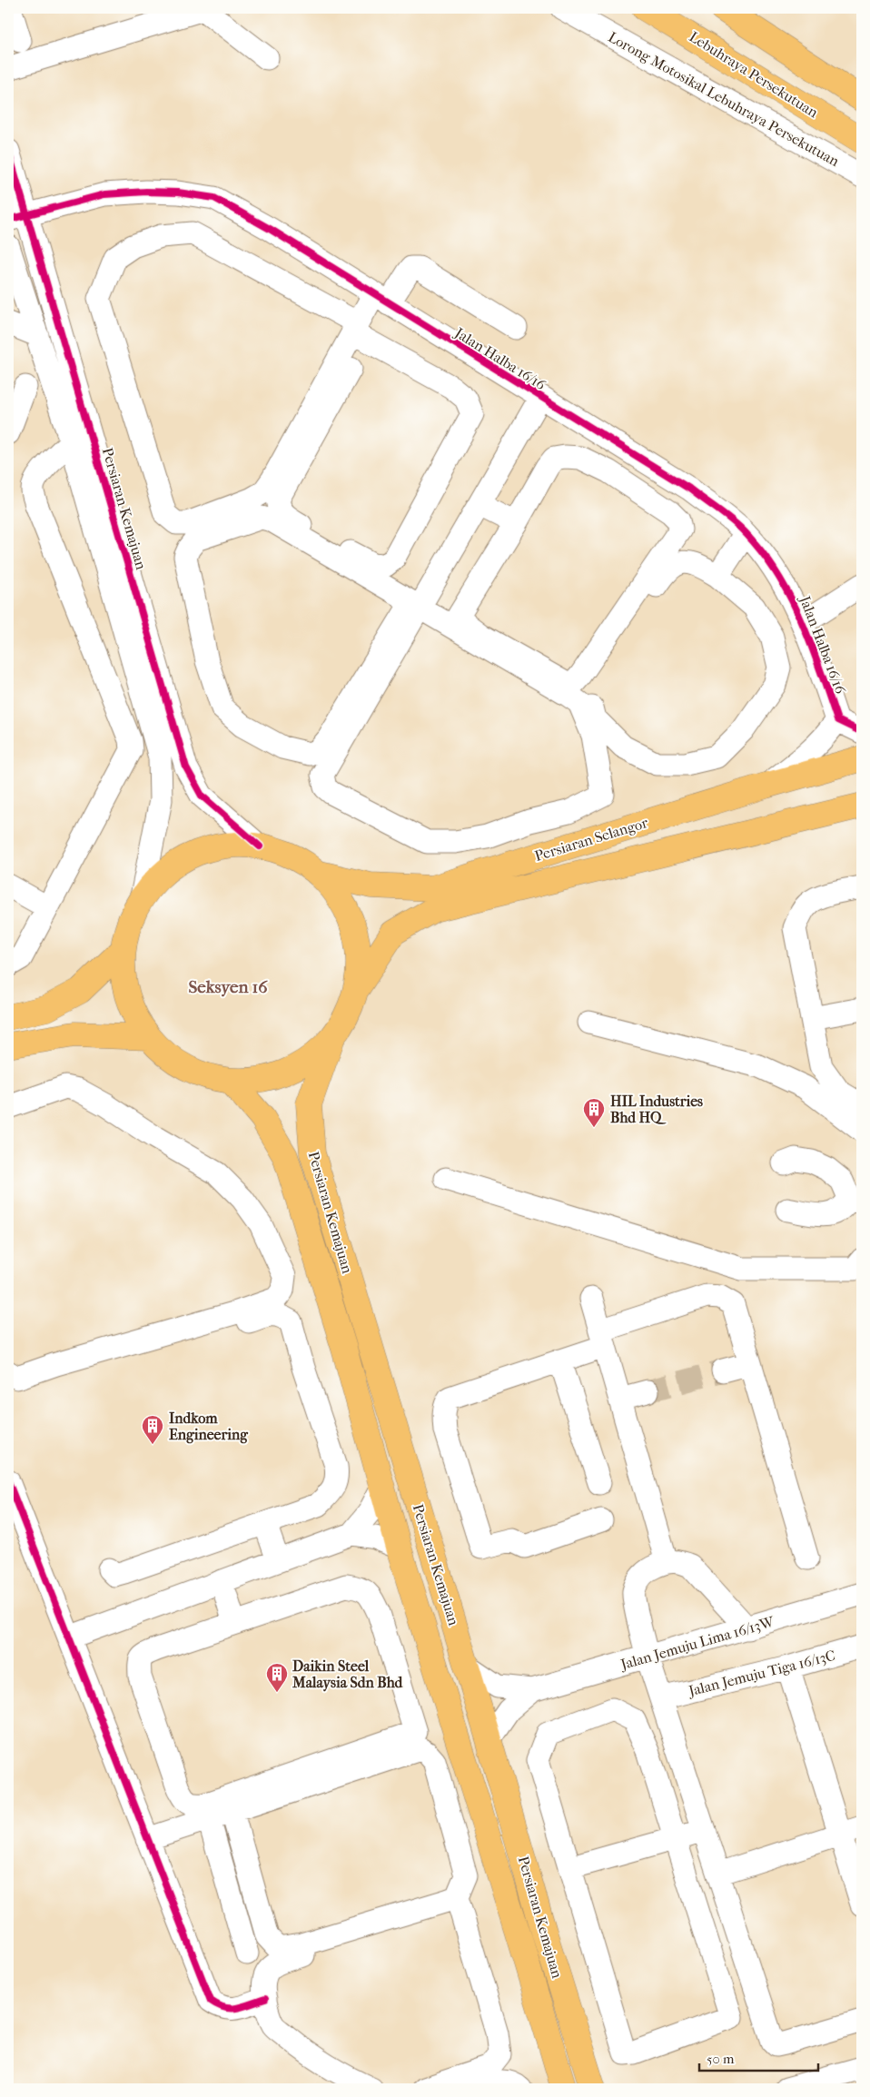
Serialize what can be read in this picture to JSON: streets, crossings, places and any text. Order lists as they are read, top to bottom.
{
  "streets": {
    "main road": ["Lebuhraya Persekutuan", "Persiaran Kemajuan", "Persiaran Selangor"],
    "street": [
      "Lorong Motosikal Lebuhraya Persekutuan",
      "Jalan Halba 16/16",
      "Jalan Jemuju Lima 16/13W",
      "Jalan Jemuju Tiga 16/13C"
    ]
  },
  "crossings": [
    ["Jalan Halba 16/16", "Persiaran Kemajuan"],
    ["Persiaran Kemajuan", "Jalan Jemuju Lima 16/13W"]
  ],
  "districts": ["Seksyen 16"],
  "places": {
    "building": ["HIL Industries Bhd HQ", "Indkom Engineering", "Daikin Steel Malaysia Sdn Bhd"]
  },
  "scale_bar": "50 m"
}
